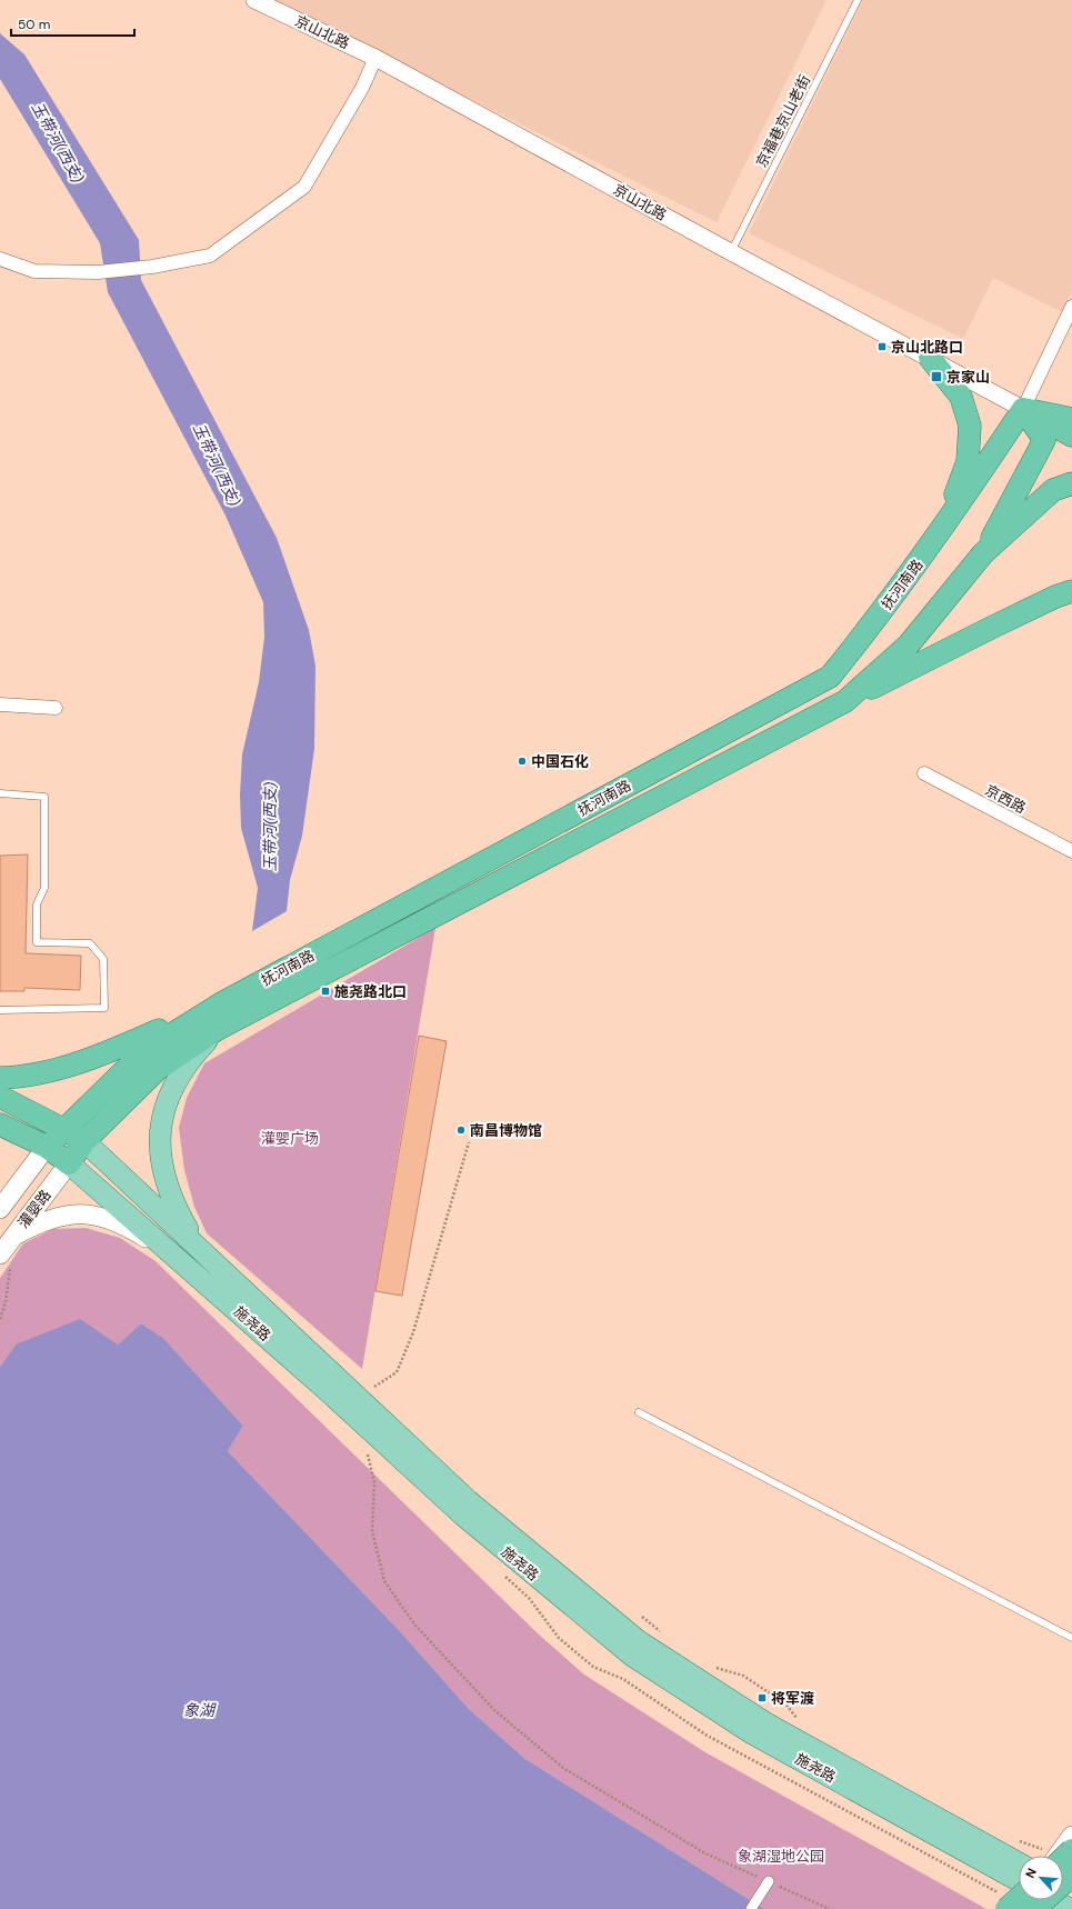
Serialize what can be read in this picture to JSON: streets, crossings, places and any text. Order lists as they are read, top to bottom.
{
  "streets": {
    "highway": ["抚河南路"],
    "main road": ["灌婴路", "施尧路"],
    "street": ["京山北路", "京西路"],
    "lane": ["京福巷京山老街"]
  },
  "crossings": [
    ["京山北路", "京福巷京山老街"],
    ["京山北路", "抚河南路"],
    ["抚河南路", "灌婴路"],
    ["抚河南路", "施尧路"],
    ["灌婴路", "施尧路"]
  ],
  "water": ["玉带河(西支)", "象湖"],
  "parks": ["灌婴广场", "象湖湿地公园"],
  "places": {
    "transit": [
      "京山北路口",
      "京家山",
      "施尧路北口",
      "将军渡"
    ],
    "other": ["中国石化", "南昌博物馆"]
  },
  "scale_bar": "50 m",
  "north": "top left"
}
